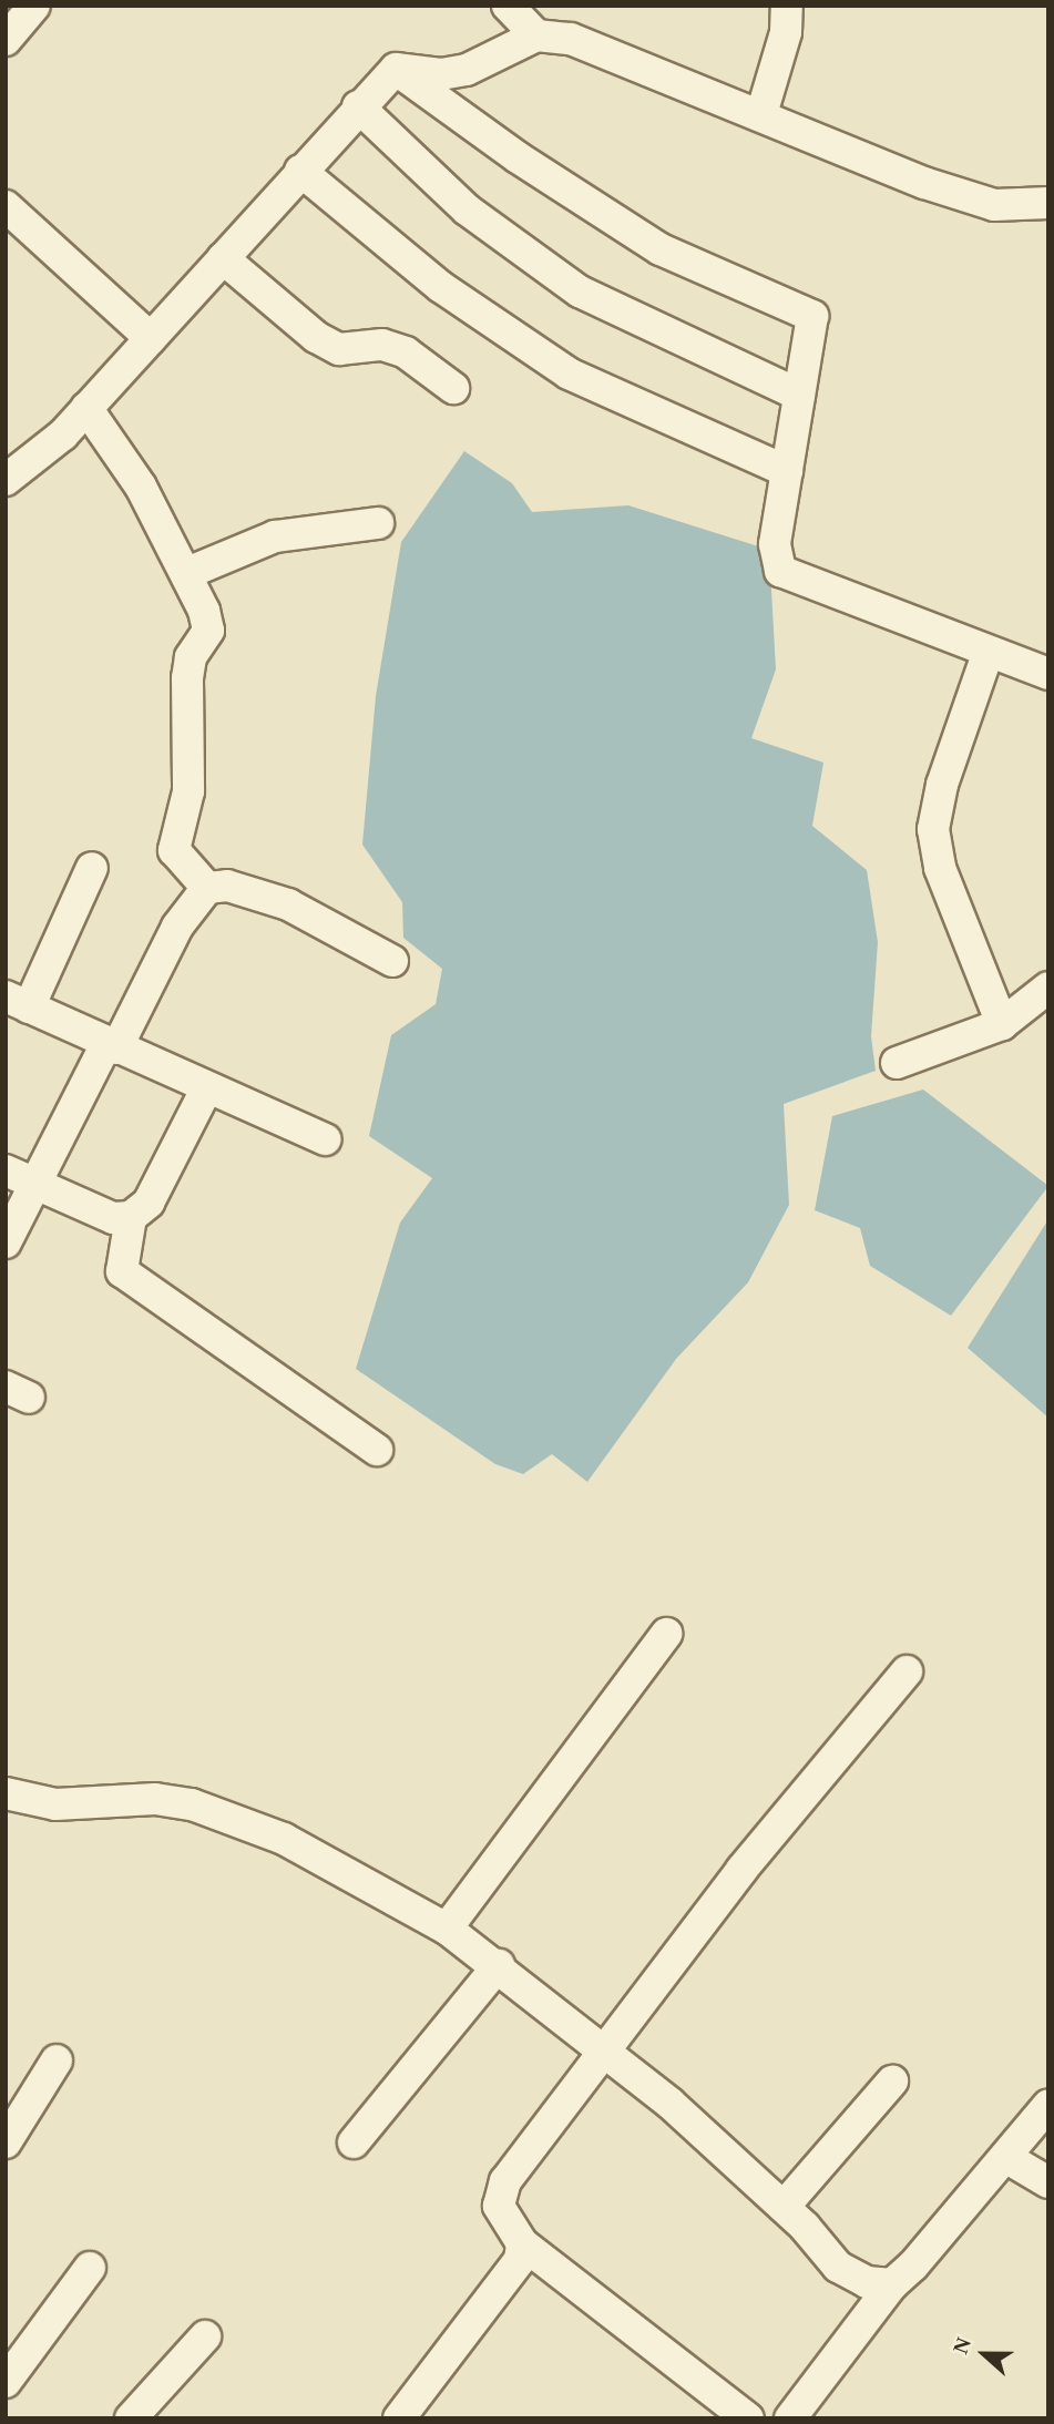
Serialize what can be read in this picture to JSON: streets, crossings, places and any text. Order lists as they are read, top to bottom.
{
  "north": "left"
}
